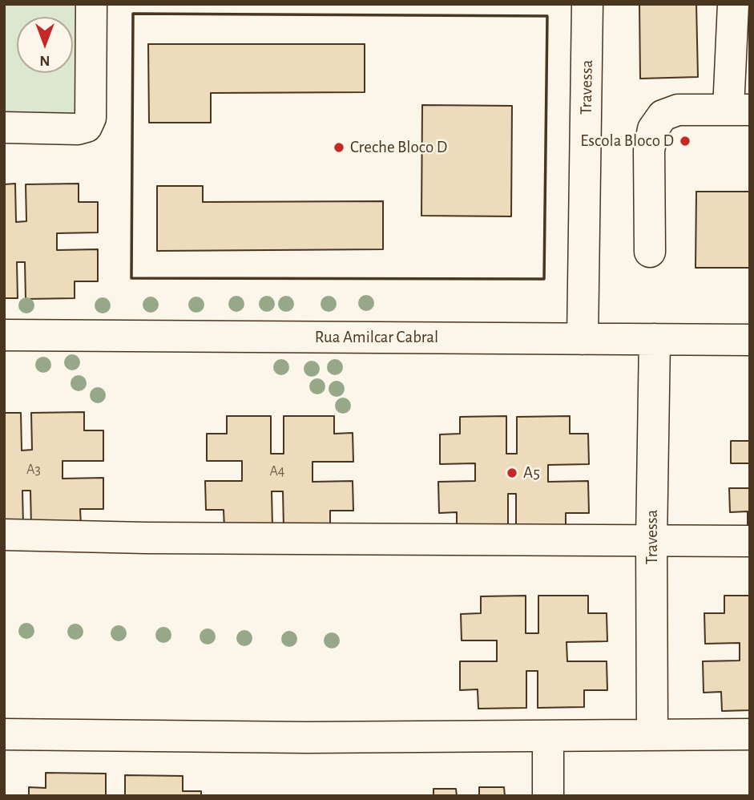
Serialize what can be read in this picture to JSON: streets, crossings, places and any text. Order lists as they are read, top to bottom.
{
  "streets": {
    "street": ["Travessa", "Rua Amilcar Cabral"]
  },
  "crossings": [
    ["Travessa", "Rua Amilcar Cabral"]
  ],
  "places": ["Escola Bloco D", "Creche Bloco D", "A5"],
  "house_numbers": ["A3", "A4"],
  "north": "bottom"
}
